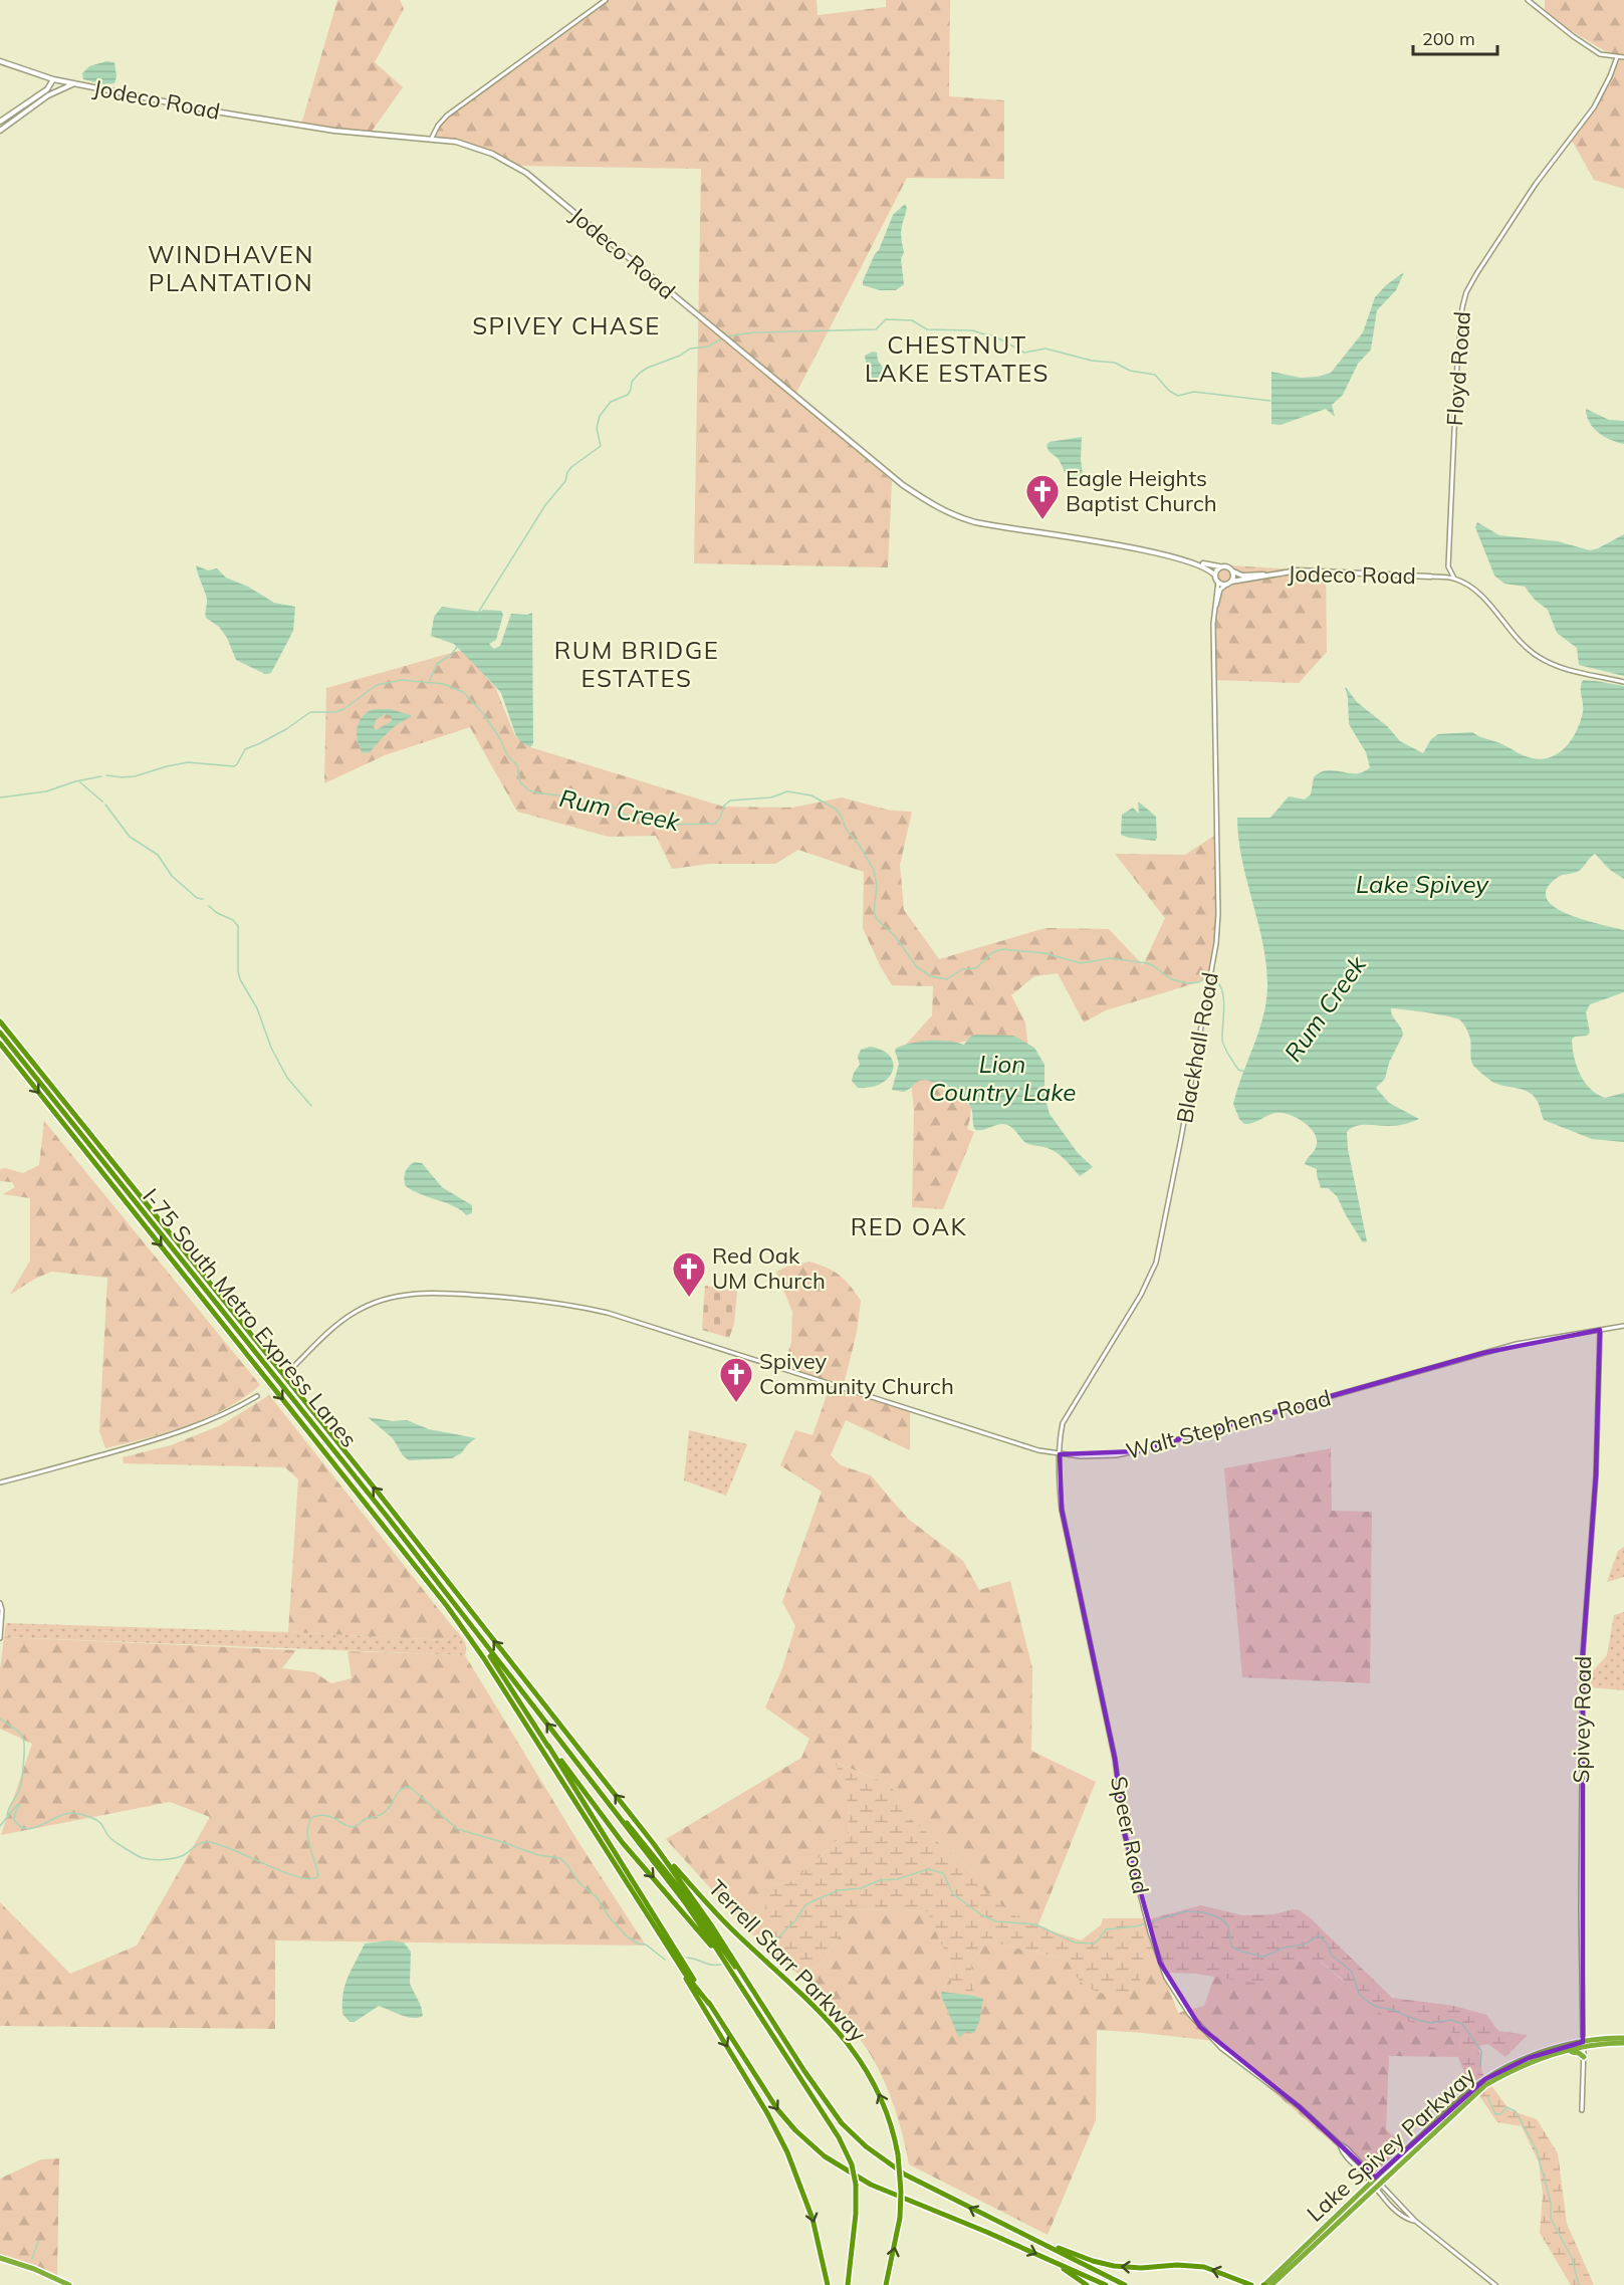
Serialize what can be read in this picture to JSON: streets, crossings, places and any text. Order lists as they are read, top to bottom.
{
  "streets": {
    "highway": ["I-75 South Metro Express Lanes", "Terrell Starr Parkway", "Lake Spivey Parkway"],
    "main road": ["Jodeco Road"],
    "street": [
      "Floyd Road",
      "Blackhall Road",
      "Walt Stephens Road",
      "Spivey Road",
      "Speer Road"
    ]
  },
  "crossings": [
    ["Jodeco Road", "Blackhall Road"],
    ["Blackhall Road", "Walt Stephens Road"],
    ["Blackhall Road", "Speer Road"],
    ["Walt Stephens Road", "Spivey Road"],
    ["Walt Stephens Road", "Speer Road"],
    ["Spivey Road", "Lake Spivey Parkway"],
    ["Speer Road", "Lake Spivey Parkway"]
  ],
  "districts": [
    "WINDHAVEN PLANTATION",
    "SPIVEY CHASE",
    "CHESTNUT LAKE ESTATES",
    "RUM BRIDGE ESTATES",
    "RED OAK"
  ],
  "water": ["Rum Creek", "Lake Spivey", "Lion Country Lake"],
  "places": {
    "church": ["Eagle Heights Baptist Church", "Red Oak UM Church", "Spivey Community Church"]
  },
  "scale_bar": "200 m"
}
